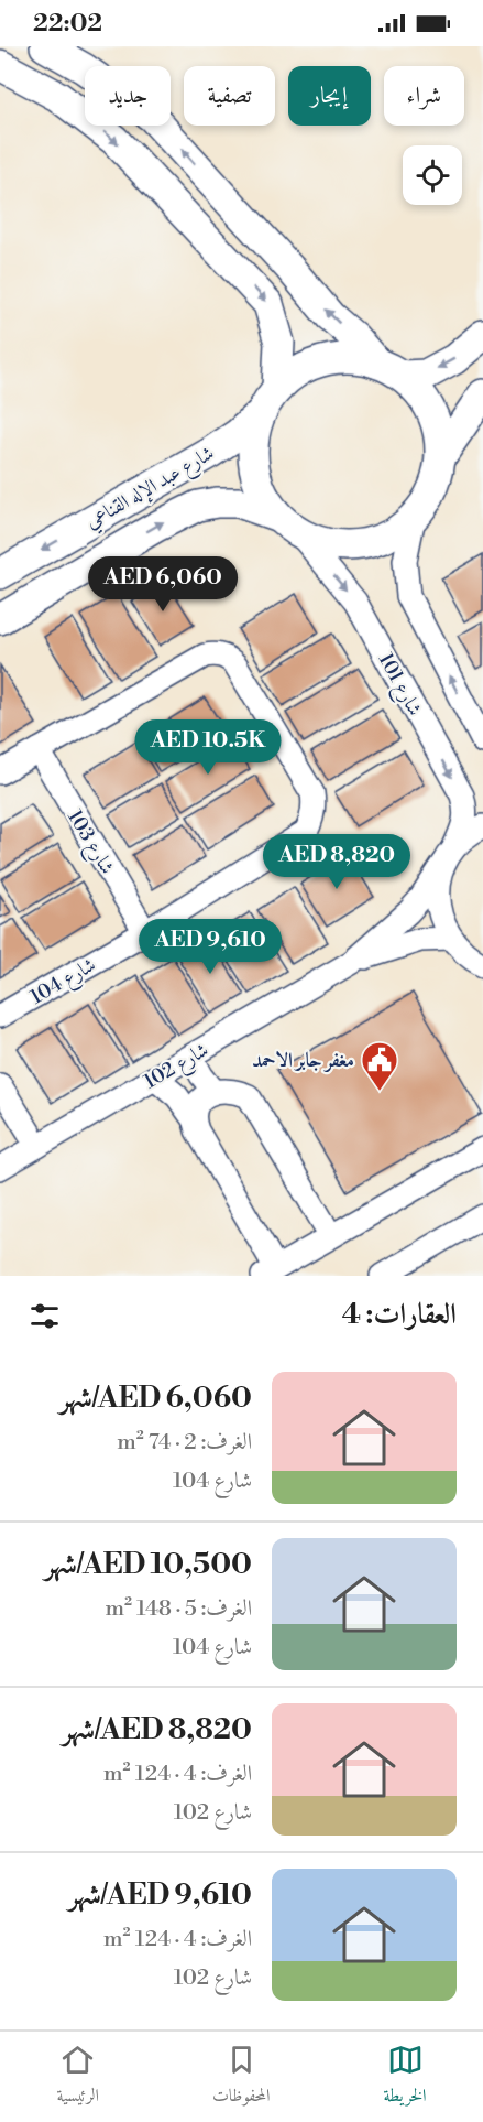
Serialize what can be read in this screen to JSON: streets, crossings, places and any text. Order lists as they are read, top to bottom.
{
  "streets": {
    "main road": ["شارع عبد الإله القناعي"],
    "street": [
      "شارع 101",
      "شارع 103",
      "شارع 104",
      "شارع 102"
    ]
  },
  "crossings": [
    ["شارع عبد الإله القناعي", "شارع 101"],
    ["شارع 101", "شارع 102"],
    ["شارع 103", "شارع 104"]
  ],
  "places": {
    "public building": ["مغفر جابر الاحمد"]
  },
  "page": {
    "status": "22:02",
    "chip": [
      "شراء",
      "إيجار",
      "تصفية",
      "جديد"
    ],
    "price": [
      "AED 6,060",
      "AED 10.5K",
      "AED 8,820",
      "AED 9,610"
    ],
    "heading": "العقارات: 4",
    "list": [
      {
        "name": "AED 6,060/شهر",
        "note": "الغرف: 2 · 74 m² · شارع 104"
      },
      {
        "name": "AED 10,500/شهر",
        "note": "الغرف: 5 · 148 m² · شارع 104"
      },
      {
        "name": "AED 8,820/شهر",
        "note": "الغرف: 4 · 124 m² · شارع 102"
      },
      {
        "name": "AED 9,610/شهر",
        "note": "الغرف: 4 · 124 m² · شارع 102"
      }
    ],
    "tabs": ["الخريطة", "المحفوظات", "الرئيسية"]
  }
}
